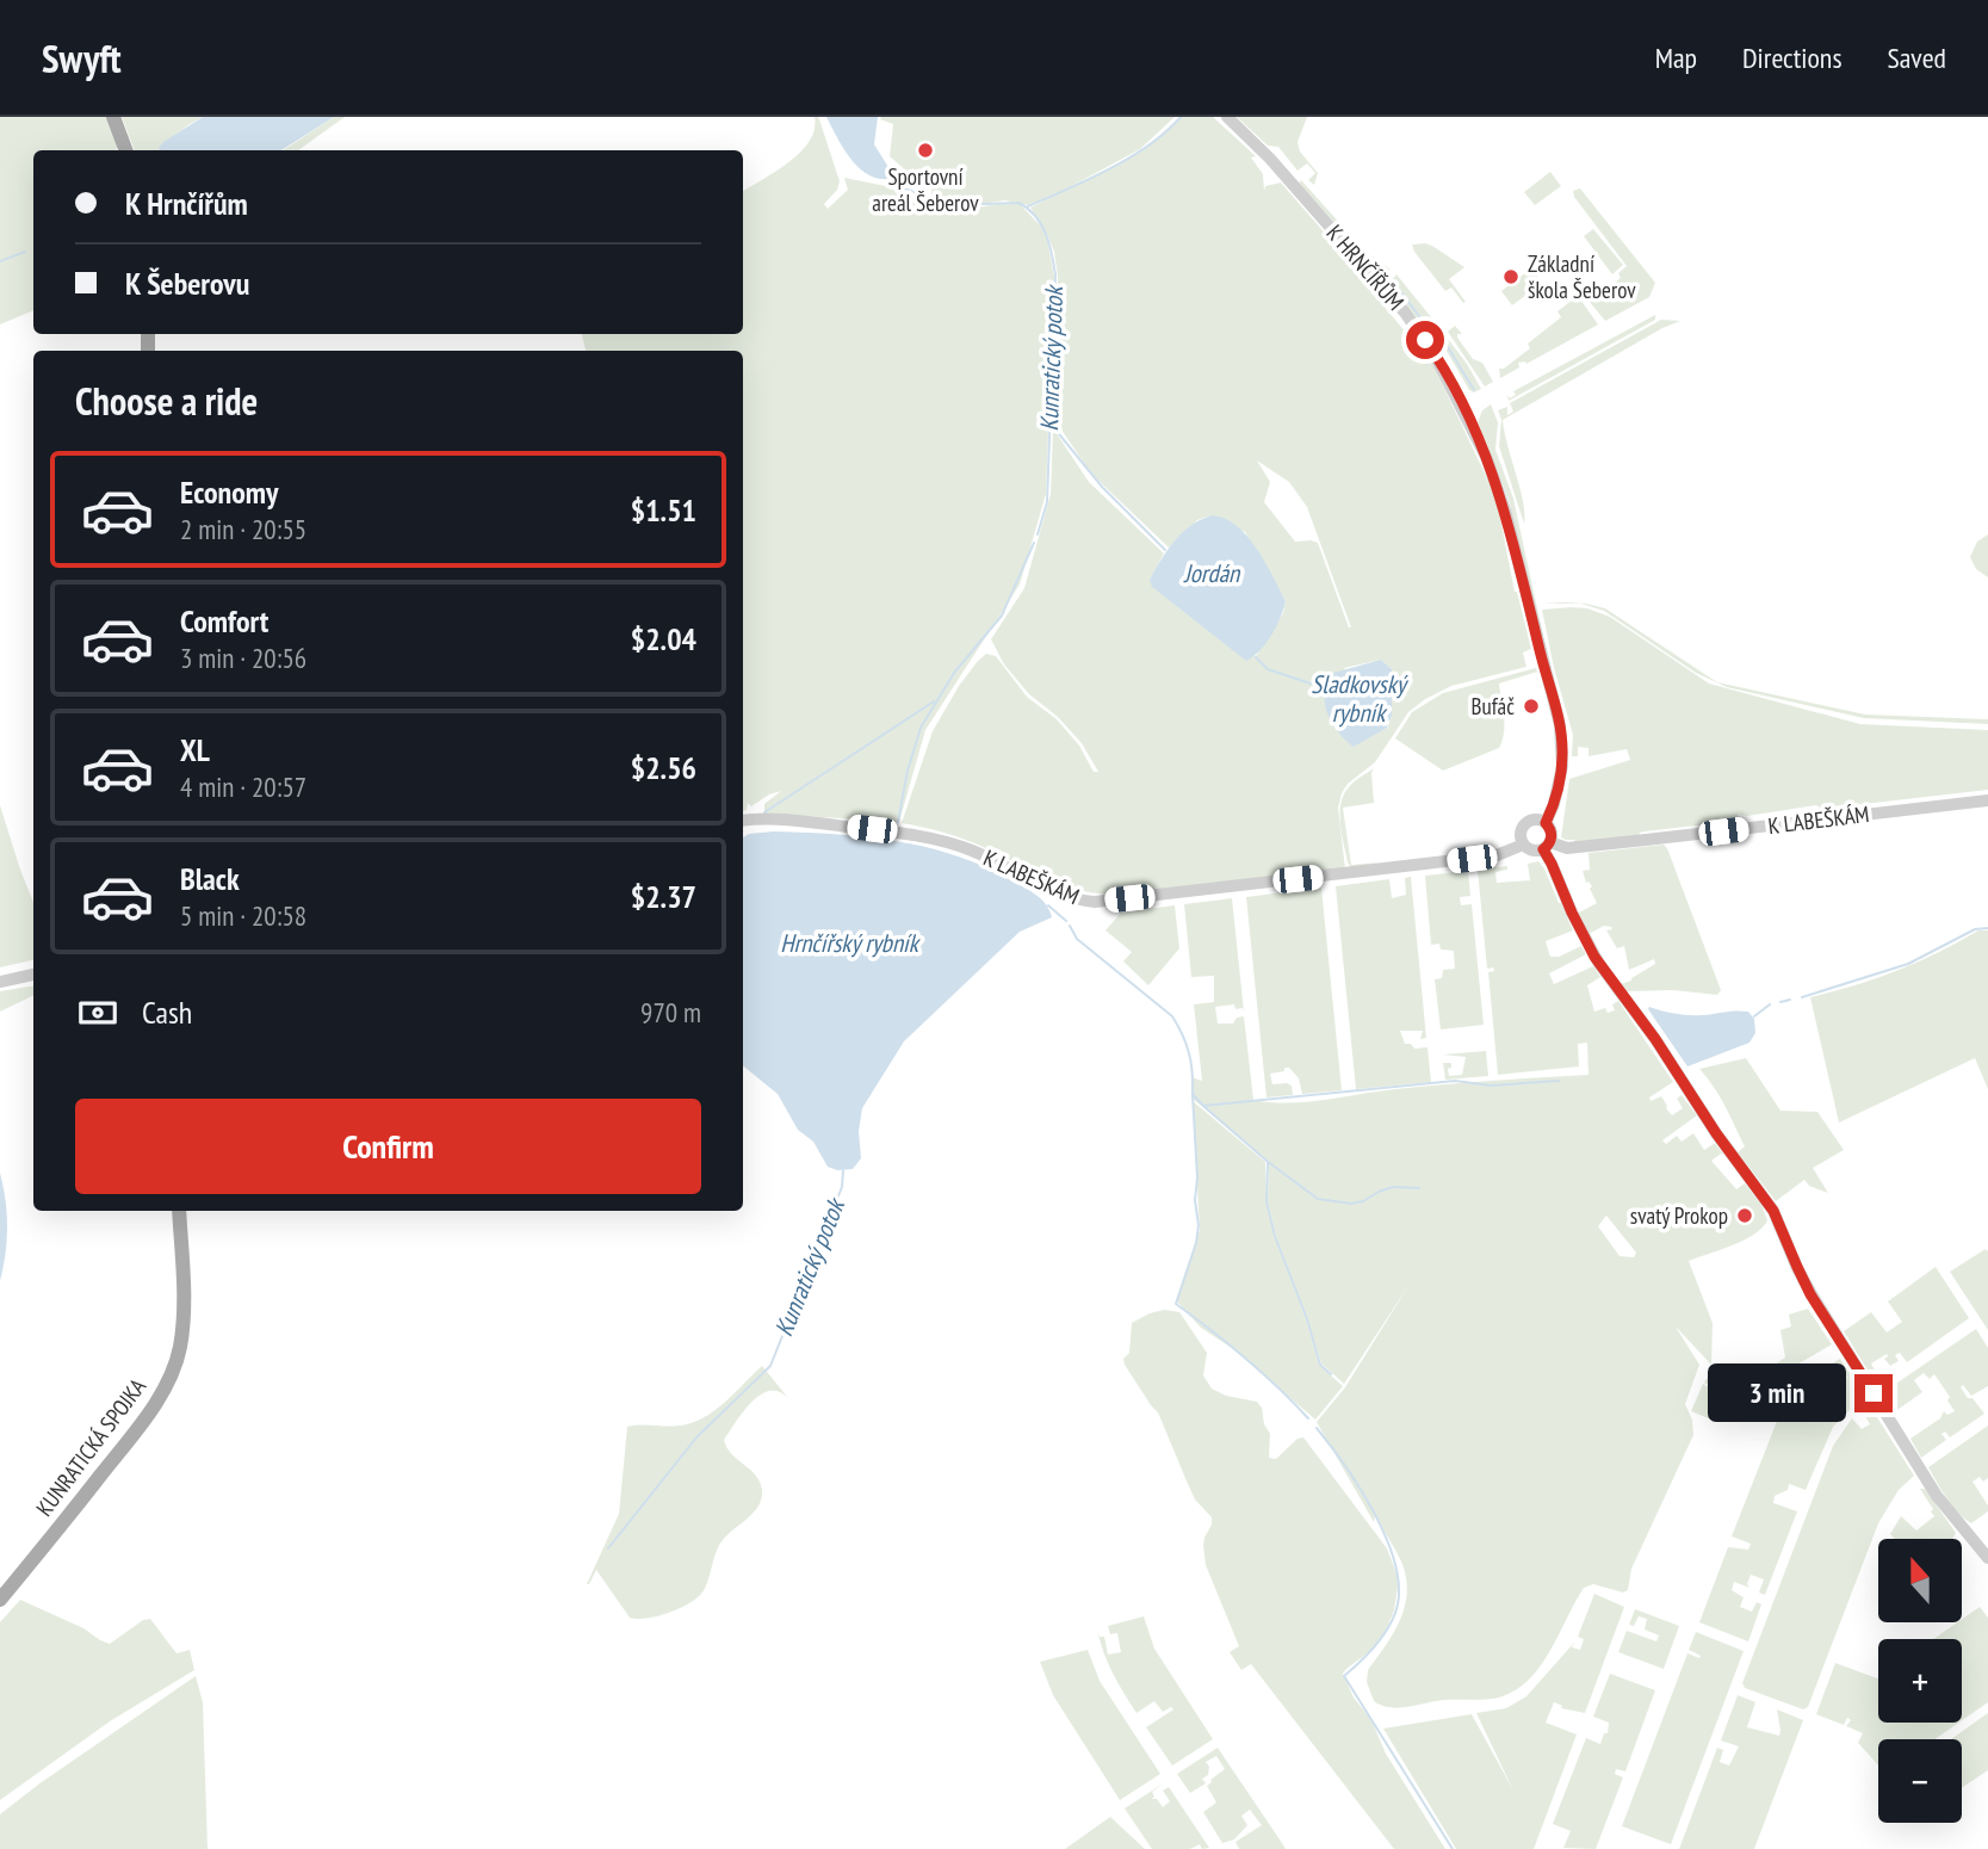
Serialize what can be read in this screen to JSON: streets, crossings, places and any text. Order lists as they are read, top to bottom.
{
  "streets": {
    "main road": ["KUNRATICKÁ SPOJKA"],
    "street": ["K HRNČÍŘŮM", "K LABEŠKÁM"]
  },
  "crossings": [
    ["K HRNČÍŘŮM", "K LABEŠKÁM"]
  ],
  "water": [
    "Kunratický potok",
    "Jordán",
    "Sladkovský rybník",
    "Hrnčířský rybník"
  ],
  "places": [
    "Sportovní areál Šeberov",
    "Základní škola Šeberov",
    "Bufáč",
    "svatý Prokop"
  ],
  "north": "top",
  "page": {
    "header": "Swyft",
    "nav": ["Map", "Directions", "Saved"],
    "banner": ["K Hrnčířům", "K Šeberovu"],
    "heading": "Choose a ride",
    "list": [
      {
        "name": "Economy",
        "note": "2 min · 20:55",
        "value": "$1.51"
      },
      {
        "name": "Comfort",
        "note": "3 min · 20:56",
        "value": "$2.04"
      },
      {
        "name": "XL",
        "note": "4 min · 20:57",
        "value": "$2.56"
      },
      {
        "name": "Black",
        "note": "5 min · 20:58",
        "value": "$2.37"
      }
    ],
    "pay": ["Cash", "970 m"],
    "buttons": "Confirm",
    "bubble": "3 min",
    "map_buttons": ["+", "−"]
  }
}
